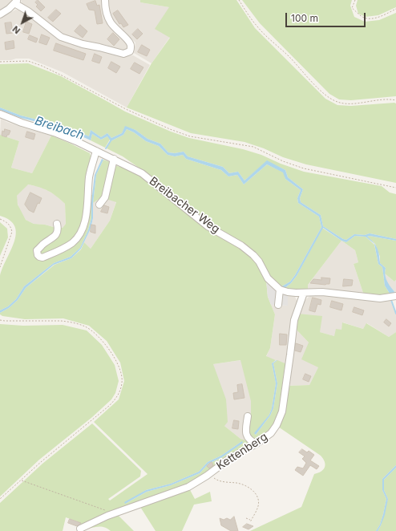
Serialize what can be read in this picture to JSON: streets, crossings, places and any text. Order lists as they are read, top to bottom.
{
  "streets": {
    "street": ["Breibacher Weg", "Kettenberg"]
  },
  "water": ["Breibach"],
  "scale_bar": "100 m",
  "north": "bottom left"
}
